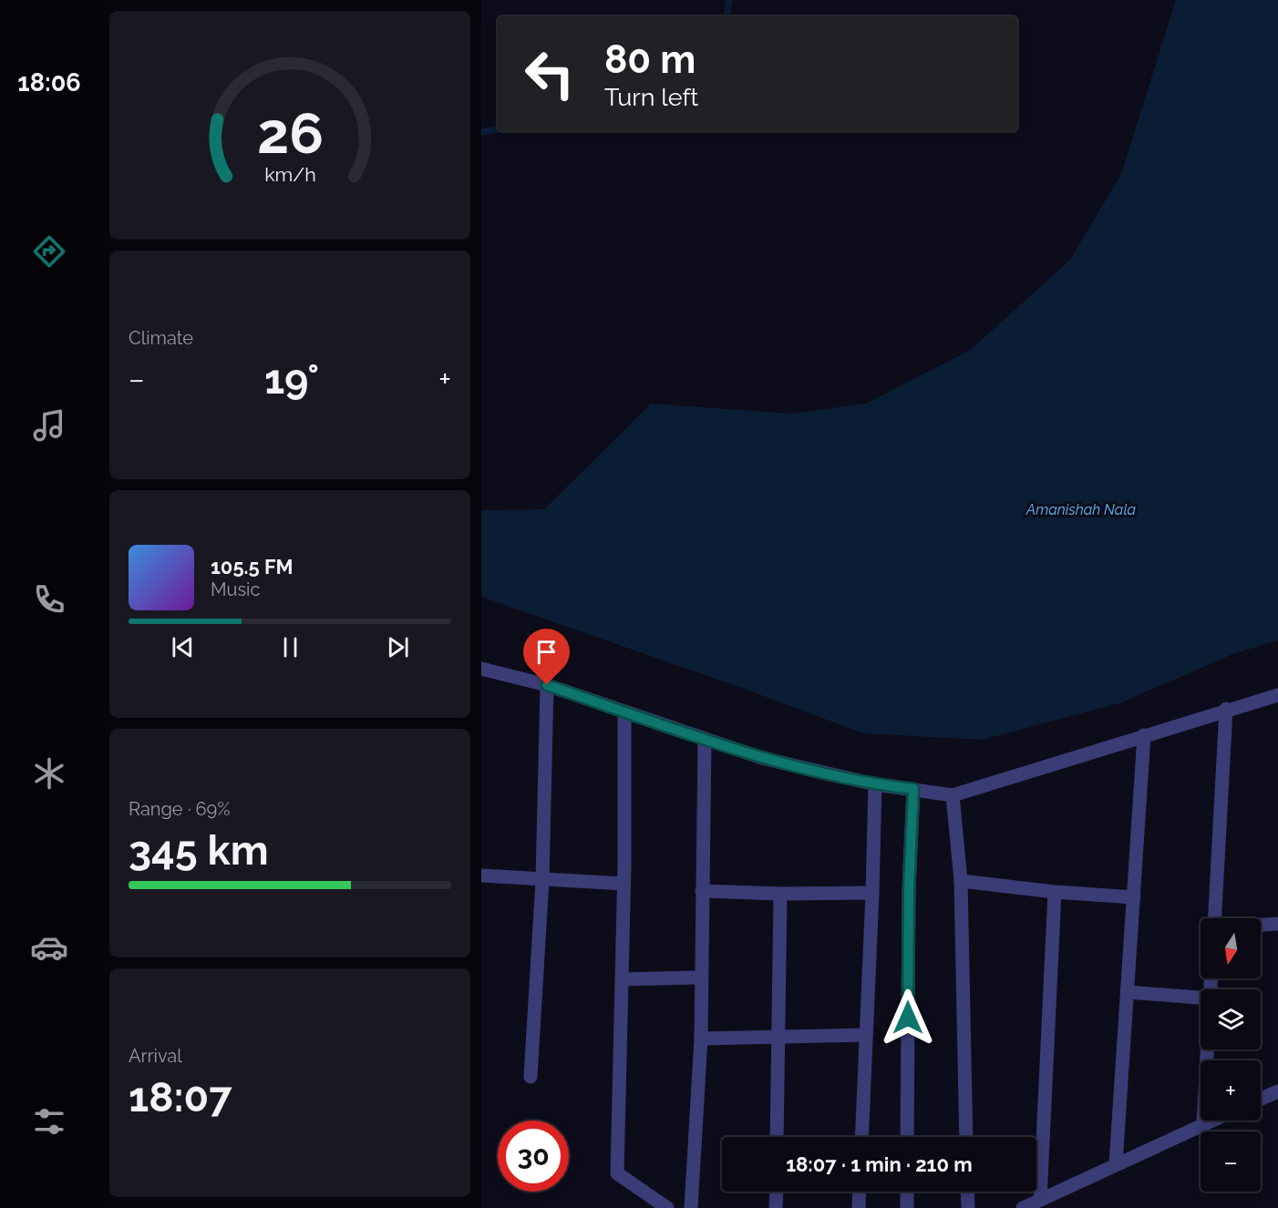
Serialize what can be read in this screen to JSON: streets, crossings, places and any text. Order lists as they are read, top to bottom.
{
  "water": ["Amanishah Nala"],
  "north": "bottom",
  "page": {
    "tabs": "18:06",
    "turn": ["80 m", "Turn left"],
    "tile": [
      "Climate",
      ["Range · 69%", "345 km"],
      ["Arrival", "18:07"]
    ],
    "heat": ["−", "19°", "+"],
    "song": ["105.5 FM", "Music"],
    "map_buttons": ["+", "−"],
    "limit": "30",
    "trip": "18:07 · 1 min · 210 m",
    "gauge": ["26", "km/h"]
  }
}
